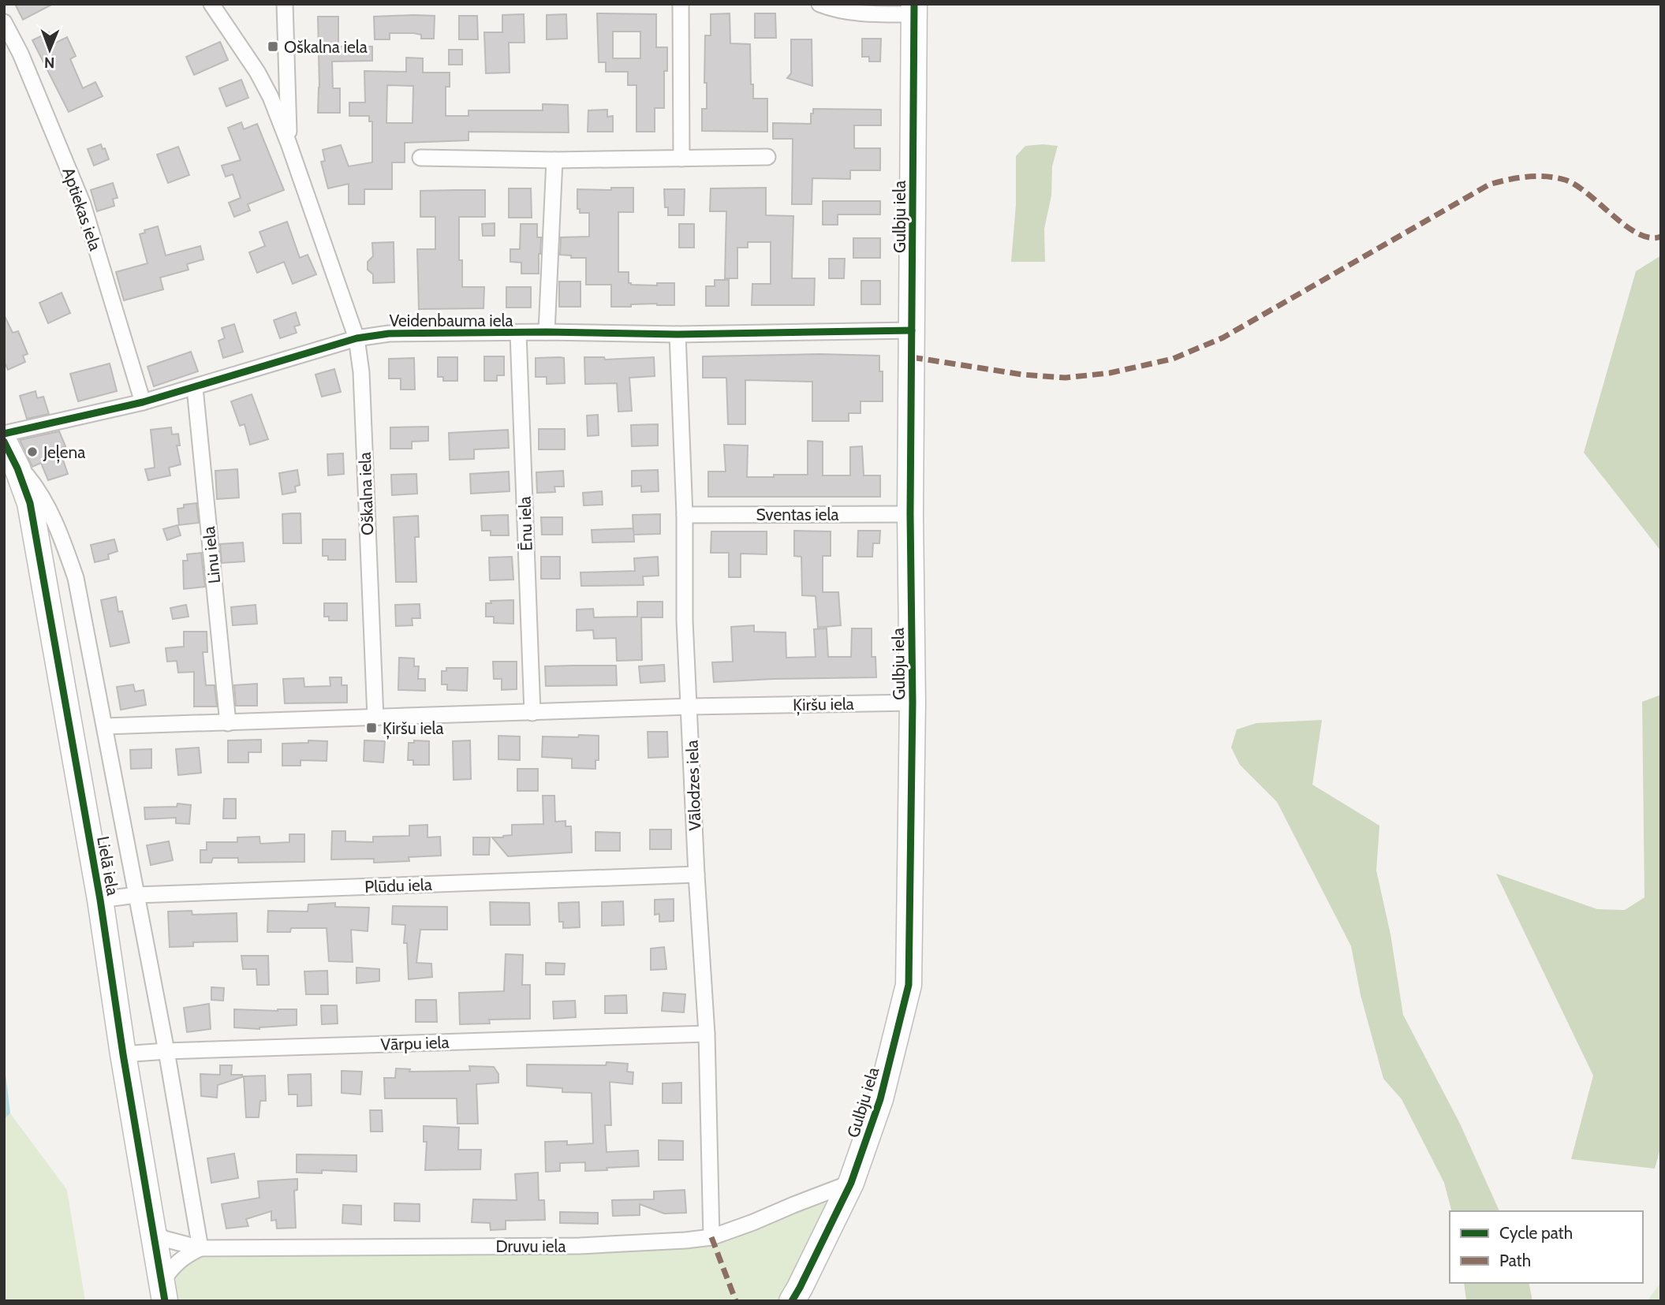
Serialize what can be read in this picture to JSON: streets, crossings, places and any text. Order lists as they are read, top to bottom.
{
  "streets": {
    "main road": ["Gulbju iela", "Lielā iela"],
    "street": [
      "Aptiekas iela",
      "Veidenbauma iela",
      "Oškalna iela",
      "Sventas iela",
      "Ēnu iela",
      "Linu iela",
      "Ķiršu iela",
      "Vālodzes iela",
      "Plūdu iela",
      "Vārpu iela",
      "Druvu iela"
    ]
  },
  "crossings": [
    ["Aptiekas iela", "Veidenbauma iela"],
    ["Gulbju iela", "Veidenbauma iela"],
    ["Gulbju iela", "Sventas iela"],
    ["Gulbju iela", "Ķiršu iela"],
    ["Gulbju iela", "Druvu iela"],
    ["Veidenbauma iela", "Oškalna iela"],
    ["Veidenbauma iela", "Ēnu iela"],
    ["Veidenbauma iela", "Linu iela"],
    ["Veidenbauma iela", "Vālodzes iela"],
    ["Oškalna iela", "Ķiršu iela"],
    ["Sventas iela", "Vālodzes iela"],
    ["Ēnu iela", "Ķiršu iela"],
    ["Linu iela", "Ķiršu iela"],
    ["Ķiršu iela", "Vālodzes iela"],
    ["Vālodzes iela", "Plūdu iela"],
    ["Vālodzes iela", "Vārpu iela"],
    ["Vālodzes iela", "Druvu iela"],
    ["Lielā iela", "Plūdu iela"],
    ["Lielā iela", "Vārpu iela"],
    ["Lielā iela", "Druvu iela"]
  ],
  "places": {
    "transit": ["Oškalna iela", "Ķiršu iela"],
    "other": ["Jeļena"]
  },
  "legend": ["Cycle path", "Path"],
  "north": "bottom"
}
